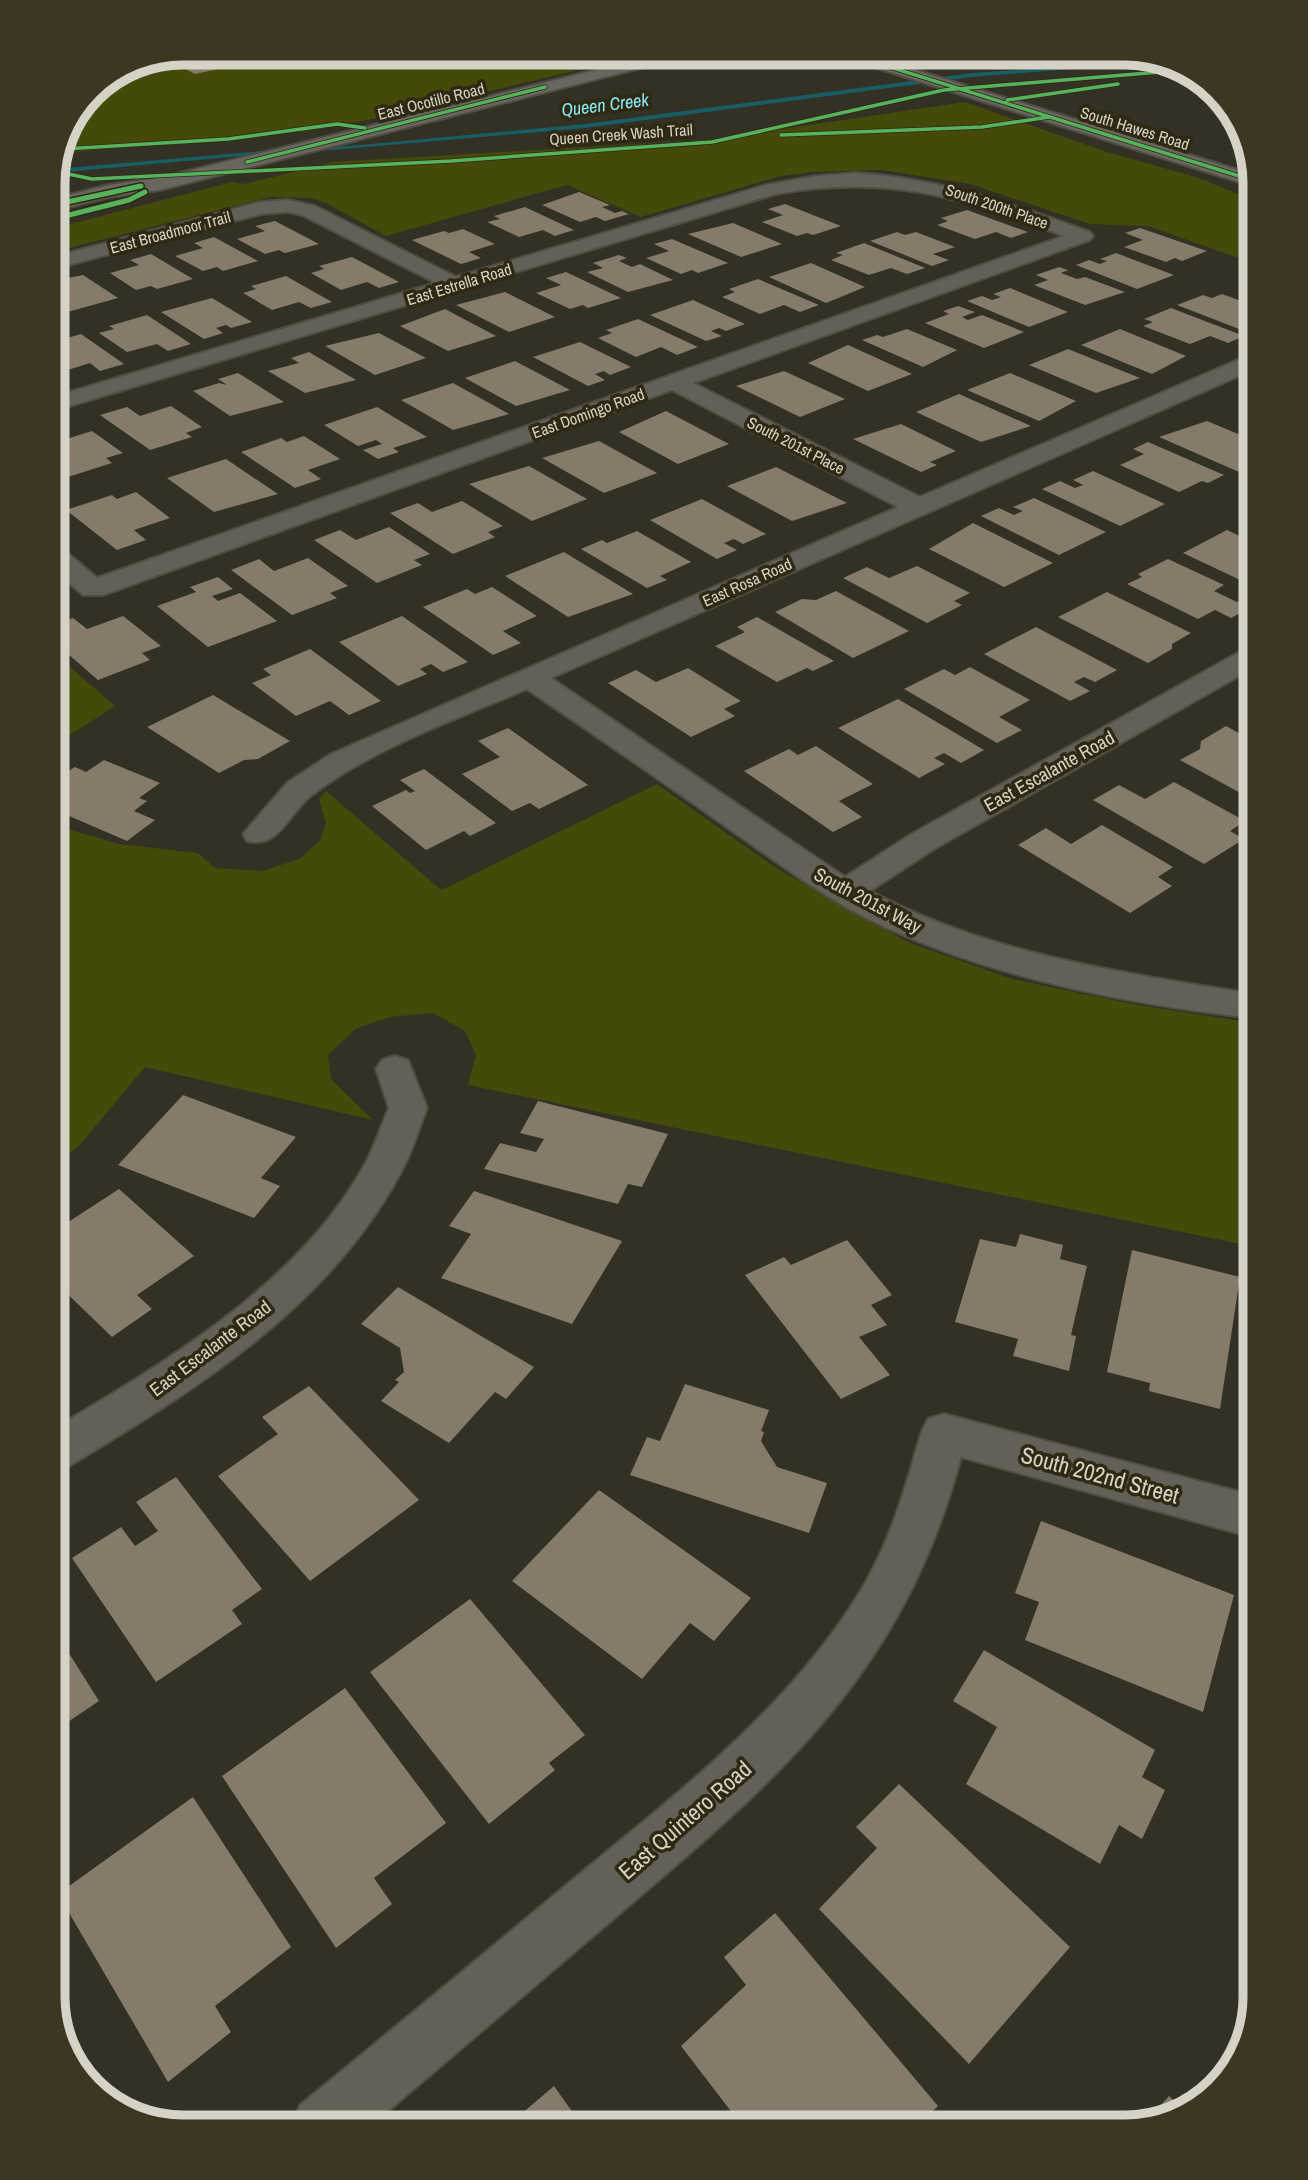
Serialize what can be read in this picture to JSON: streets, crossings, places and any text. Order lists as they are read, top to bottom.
{
  "streets": {
    "main road": ["East Ocotillo Road", "South Hawes Road"],
    "street": [
      "South 200th Place",
      "East Broadmoor Trail",
      "East Estrella Road",
      "East Domingo Road",
      "South 201st Place",
      "East Rosa Road",
      "East Escalante Road",
      "South 201st Way",
      "South 202nd Street",
      "East Quintero Road"
    ],
    "cycle path": ["Queen Creek Wash Trail"]
  },
  "crossings": [
    ["South 200th Place", "East Estrella Road"],
    ["South 200th Place", "East Domingo Road"],
    ["East Broadmoor Trail", "East Estrella Road"],
    ["East Domingo Road", "South 201st Place"],
    ["South 201st Place", "East Rosa Road"],
    ["East Rosa Road", "South 201st Way"],
    ["East Escalante Road", "South 201st Way"],
    ["South 202nd Street", "East Quintero Road"]
  ],
  "water": ["Queen Creek"]
}
